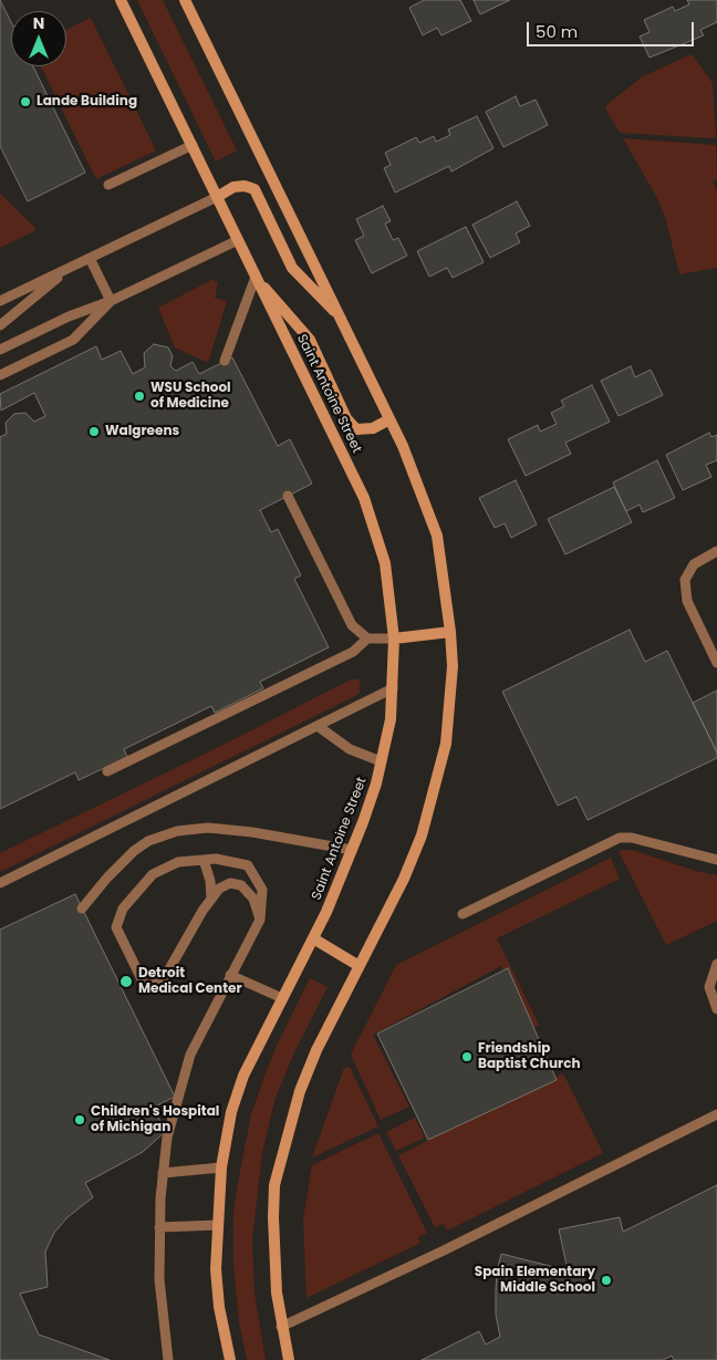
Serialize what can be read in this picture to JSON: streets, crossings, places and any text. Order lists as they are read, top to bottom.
{
  "streets": {
    "street": ["Saint Antoine Street"]
  },
  "places": [
    "Lande Building",
    "WSU School of Medicine",
    "Walgreens",
    "Detroit Medical Center",
    "Friendship Baptist Church",
    "Children's Hospital of Michigan",
    "Spain Elementary Middle School"
  ],
  "scale_bar": "50 m",
  "north": "top"
}
